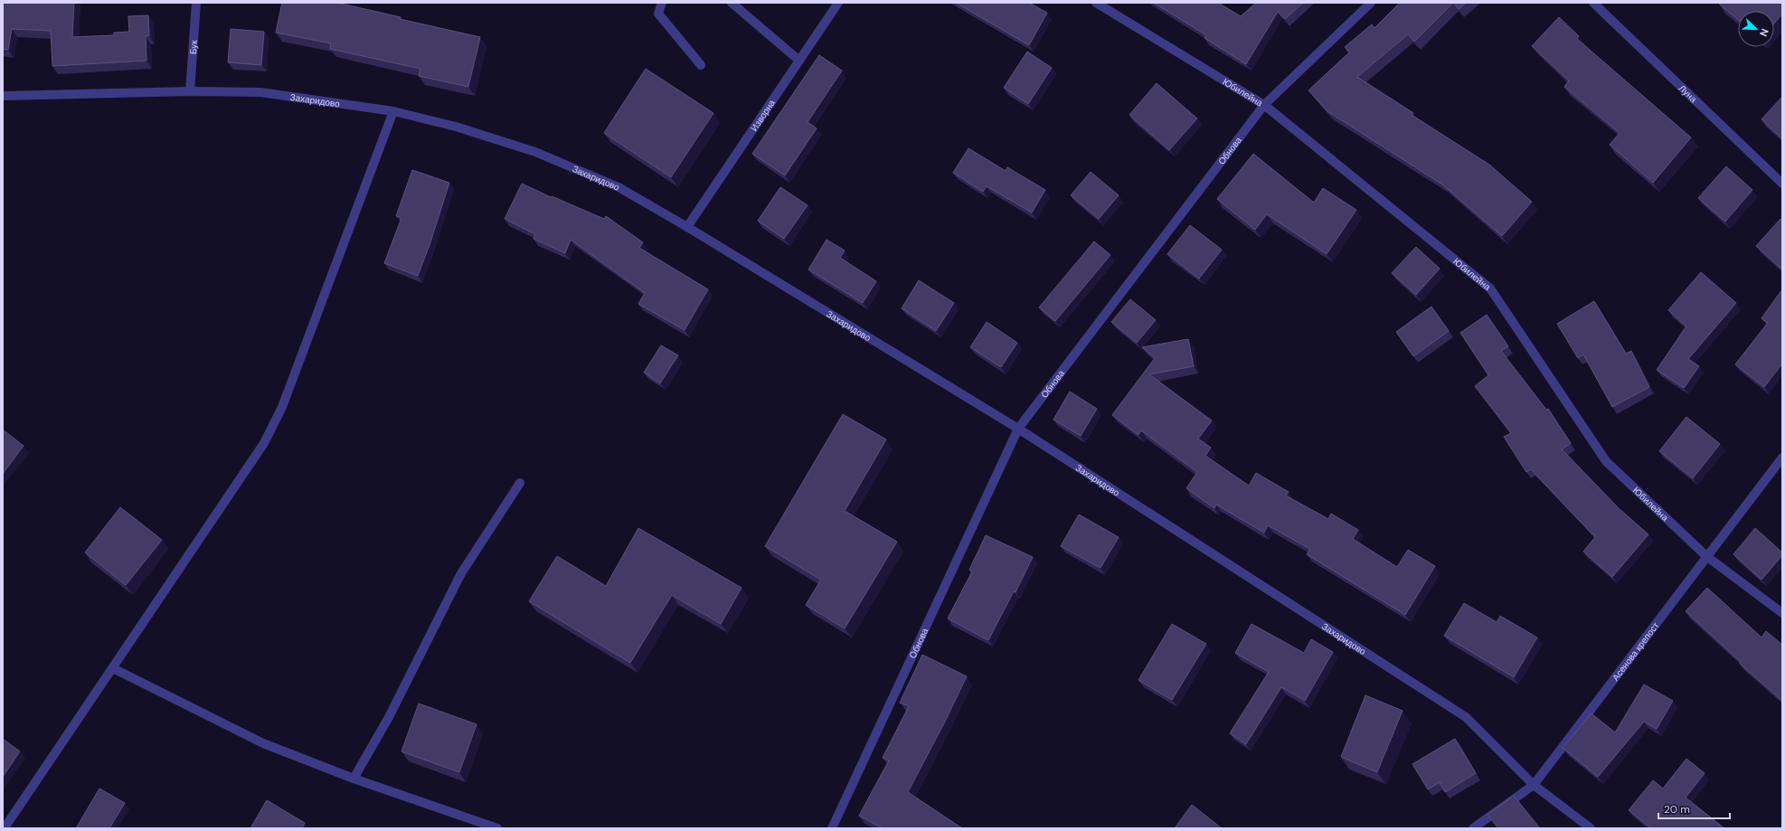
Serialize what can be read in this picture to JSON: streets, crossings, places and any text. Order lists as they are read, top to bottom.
{
  "streets": {
    "street": [
      "Бук",
      "Юбилейна",
      "Луна",
      "Захаридово",
      "Изворна",
      "Обнова",
      "Асенова крепост"
    ]
  },
  "crossings": [
    ["Бук", "Захаридово"],
    ["Юбилейна", "Обнова"],
    ["Юбилейна", "Асенова крепост"],
    ["Захаридово", "Изворна"],
    ["Захаридово", "Обнова"],
    ["Захаридово", "Асенова крепост"]
  ],
  "scale_bar": "20 m",
  "north": "bottom right"
}
